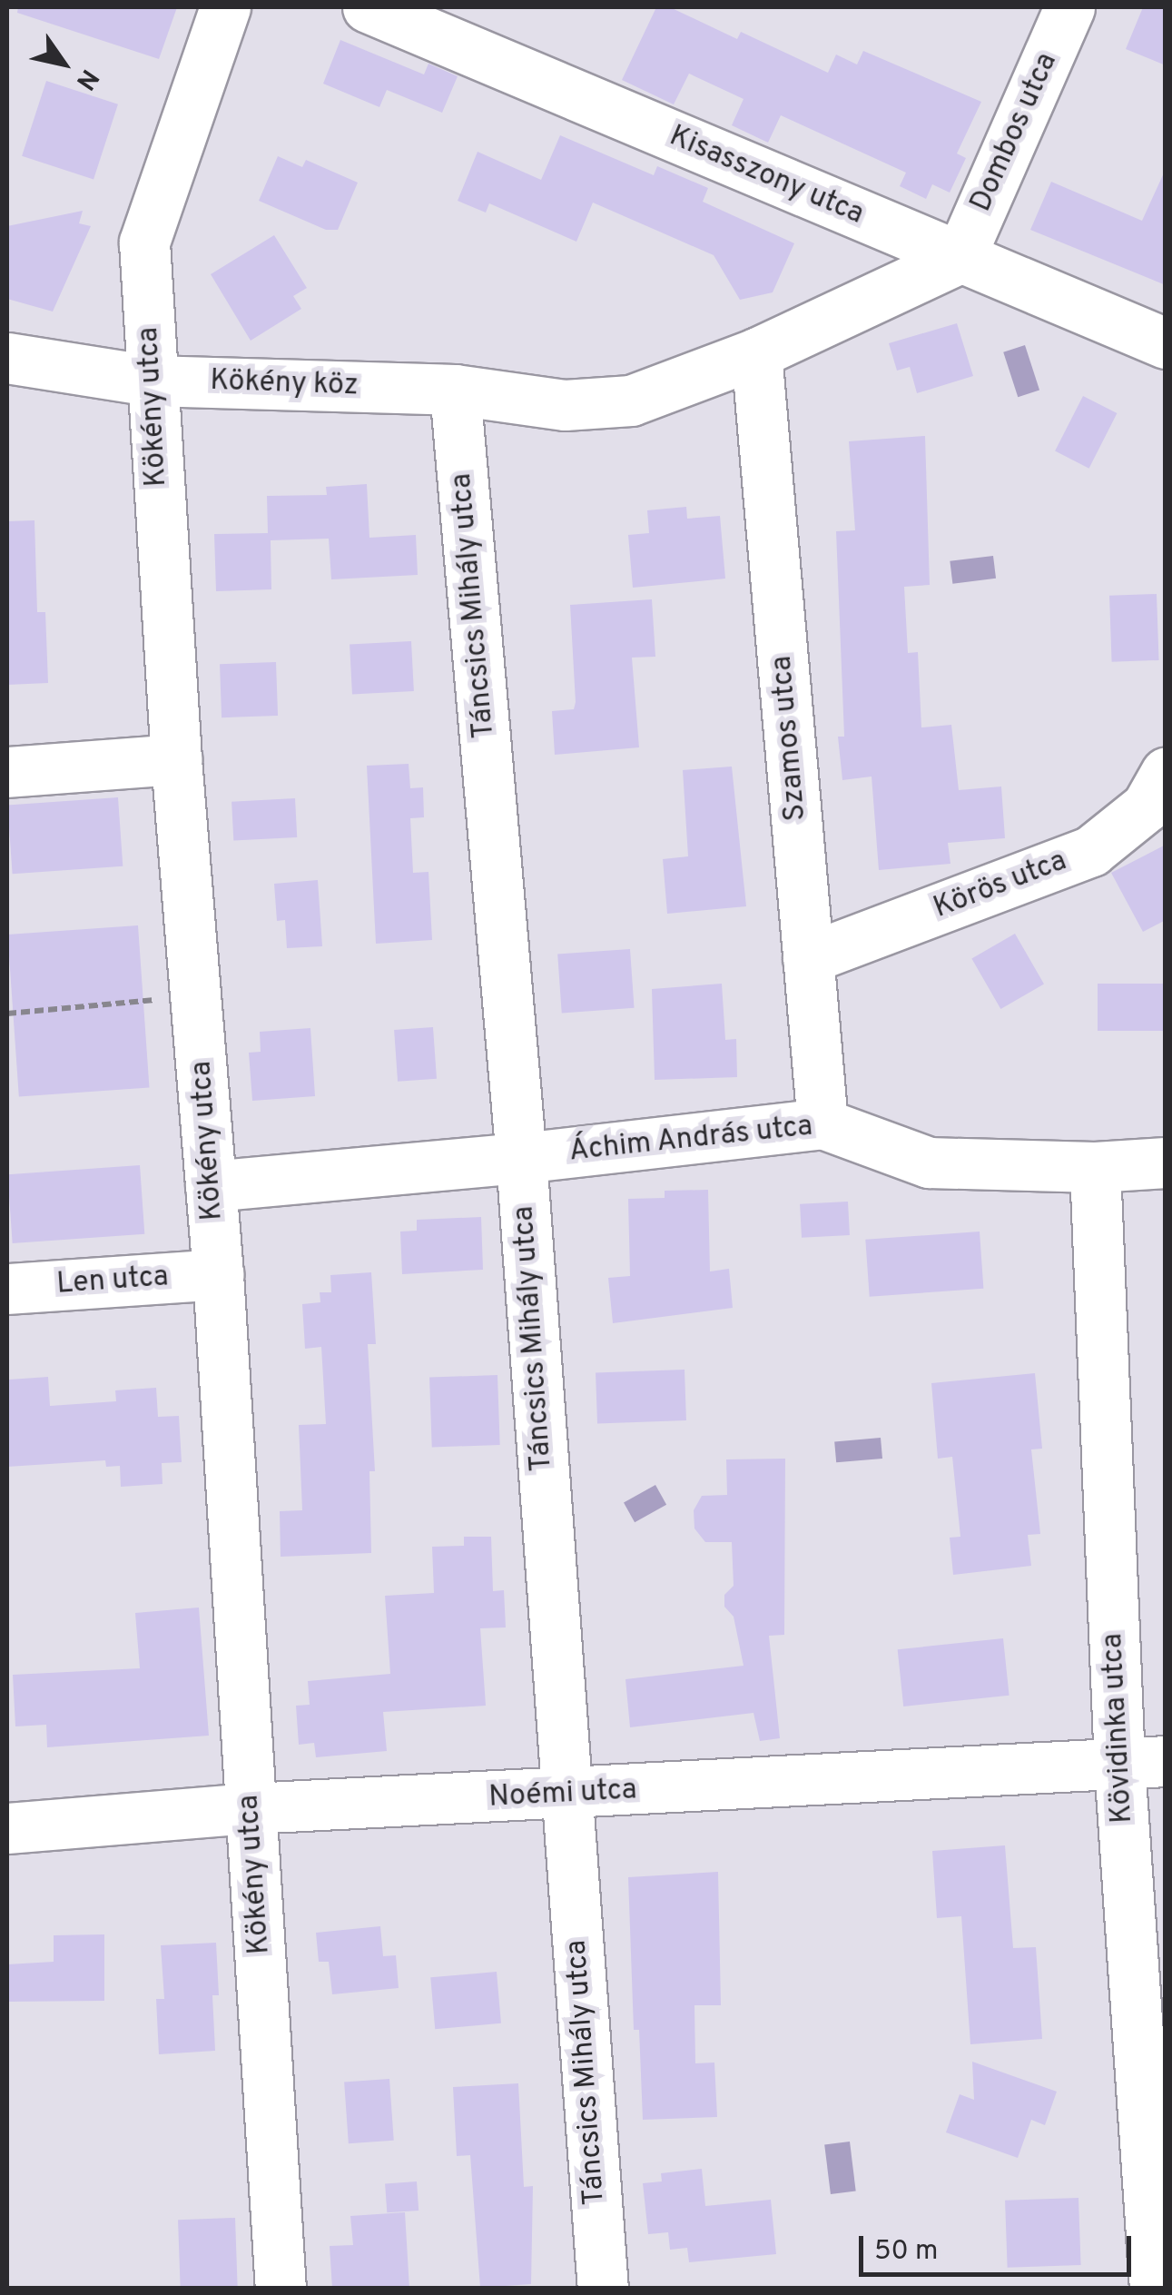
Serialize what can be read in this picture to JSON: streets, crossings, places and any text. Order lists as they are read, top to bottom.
{
  "streets": {
    "street": [
      "Dombos utca",
      "Kisasszony utca",
      "Kökény köz",
      "Kökény utca",
      "Táncsics Mihály utca",
      "Szamos utca",
      "Körös utca",
      "Áchim András utca",
      "Len utca",
      "Kövidinka utca",
      "Noémi utca"
    ]
  },
  "crossings": [
    ["Dombos utca", "Kisasszony utca"],
    ["Dombos utca", "Kökény köz"],
    ["Kisasszony utca", "Kökény köz"],
    ["Kökény köz", "Kökény utca"],
    ["Kökény köz", "Táncsics Mihály utca"],
    ["Kökény köz", "Szamos utca"],
    ["Kökény utca", "Áchim András utca"],
    ["Kökény utca", "Len utca"],
    ["Kökény utca", "Noémi utca"],
    ["Táncsics Mihály utca", "Áchim András utca"],
    ["Táncsics Mihály utca", "Noémi utca"],
    ["Szamos utca", "Körös utca"],
    ["Szamos utca", "Áchim András utca"],
    ["Áchim András utca", "Kövidinka utca"],
    ["Kövidinka utca", "Noémi utca"]
  ],
  "scale_bar": "50 m",
  "north": "bottom right"
}
